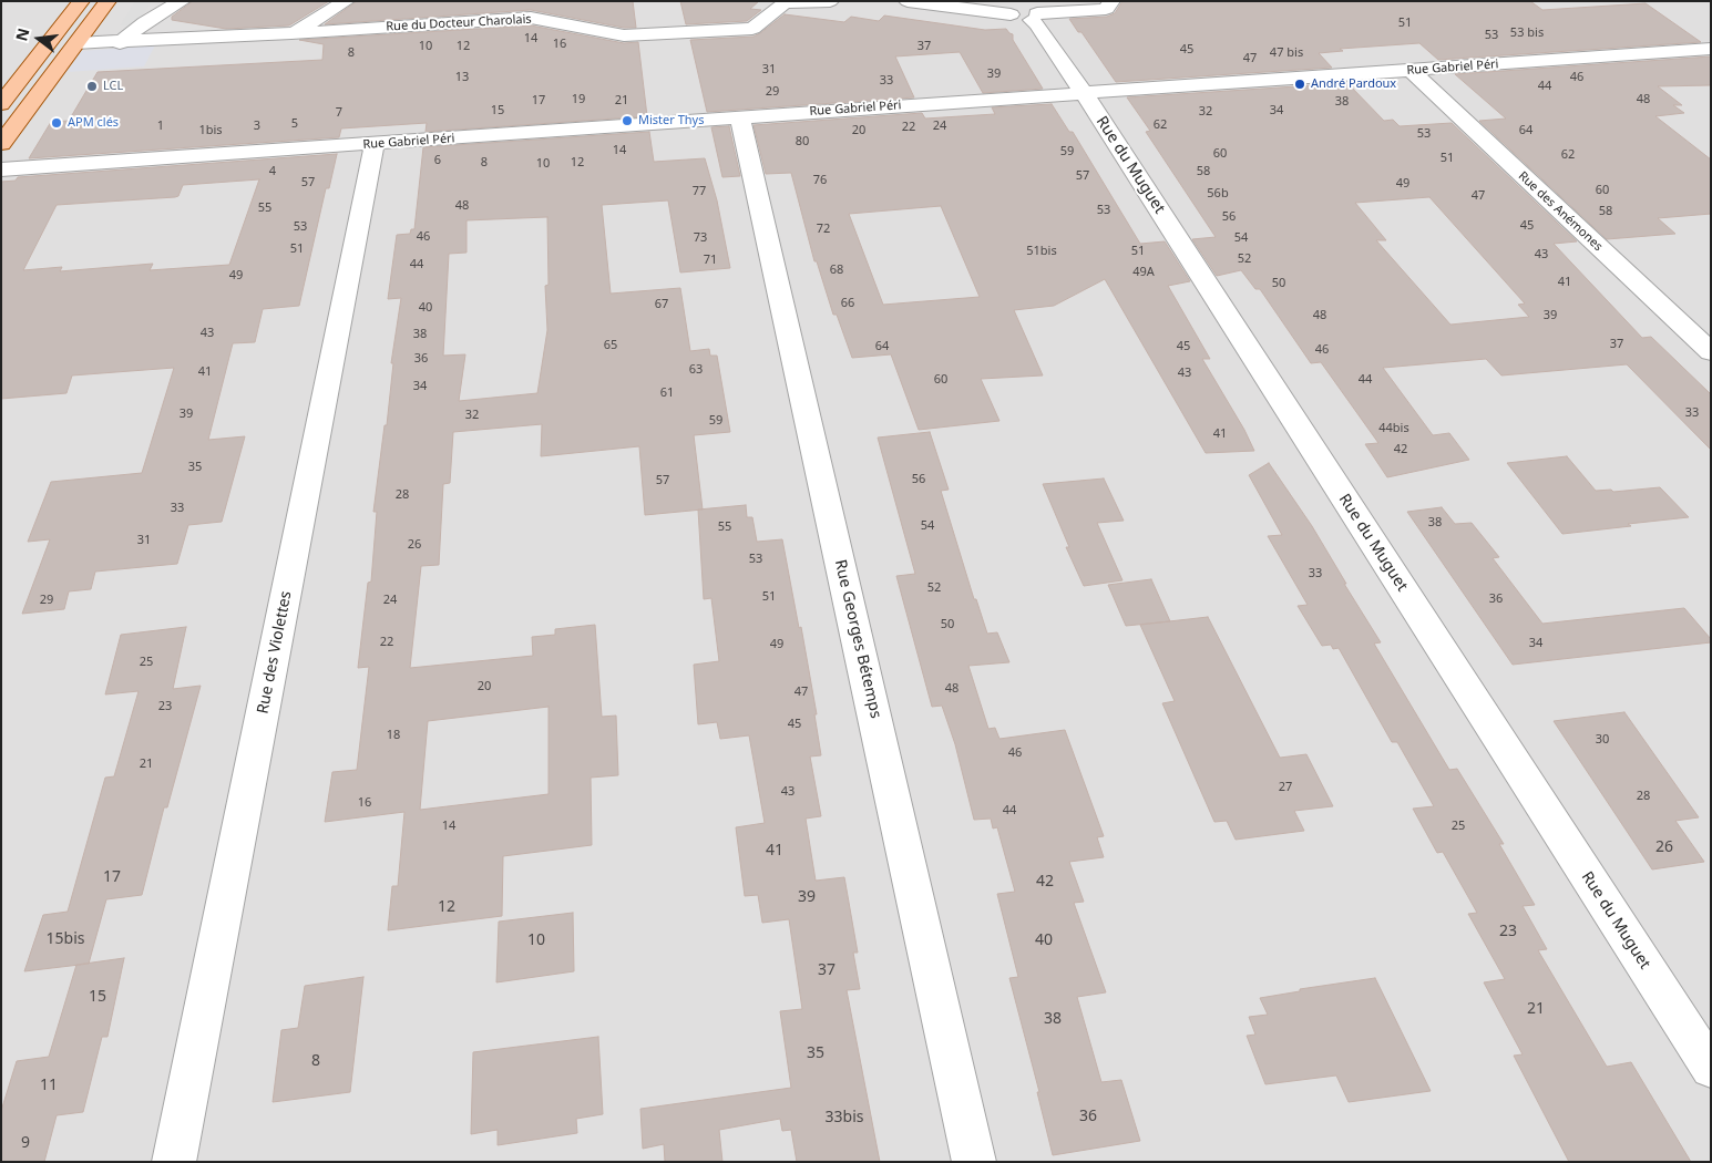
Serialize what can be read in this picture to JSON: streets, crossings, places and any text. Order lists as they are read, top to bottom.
{
  "streets": {
    "street": [
      "Rue du Docteur Charolais",
      "Rue Gabriel Péri",
      "Rue du Muguet",
      "Rue des Anémones",
      "Rue Georges Bétemps",
      "Rue des Violettes"
    ]
  },
  "crossings": [
    ["Rue Gabriel Péri", "Rue du Muguet"],
    ["Rue Gabriel Péri", "Rue des Anémones"],
    ["Rue Gabriel Péri", "Rue Georges Bétemps"],
    ["Rue Gabriel Péri", "Rue des Violettes"]
  ],
  "places": [
    "André Pardoux",
    "LCL",
    "Mister Thys",
    "APM clés"
  ],
  "house_numbers": [
    "51",
    "53 bis",
    "53",
    "14",
    "16",
    "10",
    "12",
    "37",
    "45",
    "8",
    "47 bis",
    "47",
    "31",
    "39",
    "13",
    "46",
    "33",
    "44",
    "29",
    "19",
    "48",
    "17",
    "21",
    "38",
    "15",
    "34",
    "32",
    "7",
    "5",
    "62",
    "1",
    "3",
    "24",
    "22",
    "1bis",
    "20",
    "64",
    "53",
    "80",
    "14",
    "59",
    "60",
    "62",
    "51",
    "6",
    "8",
    "12",
    "10",
    "4",
    "58",
    "57",
    "76",
    "57",
    "49",
    "60",
    "77",
    "56b",
    "47",
    "48",
    "55",
    "53",
    "58",
    "56",
    "45",
    "53",
    "72",
    "46",
    "73",
    "54",
    "51",
    "51bis",
    "51",
    "43",
    "52",
    "71",
    "44",
    "68",
    "49A",
    "49",
    "41",
    "50",
    "66",
    "67",
    "40",
    "48",
    "39",
    "43",
    "38",
    "37",
    "65",
    "64",
    "45",
    "46",
    "36",
    "63",
    "41",
    "43",
    "60",
    "44",
    "34",
    "61",
    "33",
    "39",
    "32",
    "59",
    "44bis",
    "41",
    "42",
    "35",
    "56",
    "57",
    "28",
    "33",
    "38",
    "54",
    "55",
    "31",
    "26",
    "53",
    "33",
    "52",
    "51",
    "36",
    "29",
    "24",
    "50",
    "22",
    "34",
    "49",
    "25",
    "20",
    "48",
    "47",
    "23",
    "45",
    "18",
    "30",
    "46",
    "21",
    "27",
    "43",
    "28",
    "16",
    "44",
    "14",
    "25",
    "26",
    "41",
    "17",
    "42",
    "39",
    "12",
    "23",
    "15bis",
    "10",
    "40",
    "37",
    "15",
    "21",
    "38",
    "35",
    "8",
    "11",
    "36",
    "33bis",
    "9"
  ],
  "north": "left"
}
